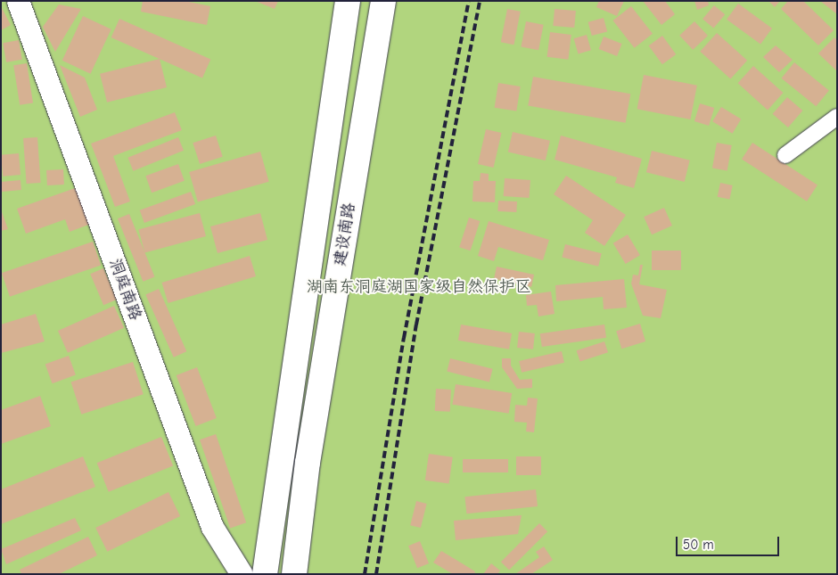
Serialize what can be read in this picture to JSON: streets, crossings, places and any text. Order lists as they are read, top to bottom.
{
  "streets": {
    "main road": ["建设南路", "洞庭南路"]
  },
  "parks": ["湖南东洞庭湖国家级自然保护区"],
  "scale_bar": "50 m"
}
